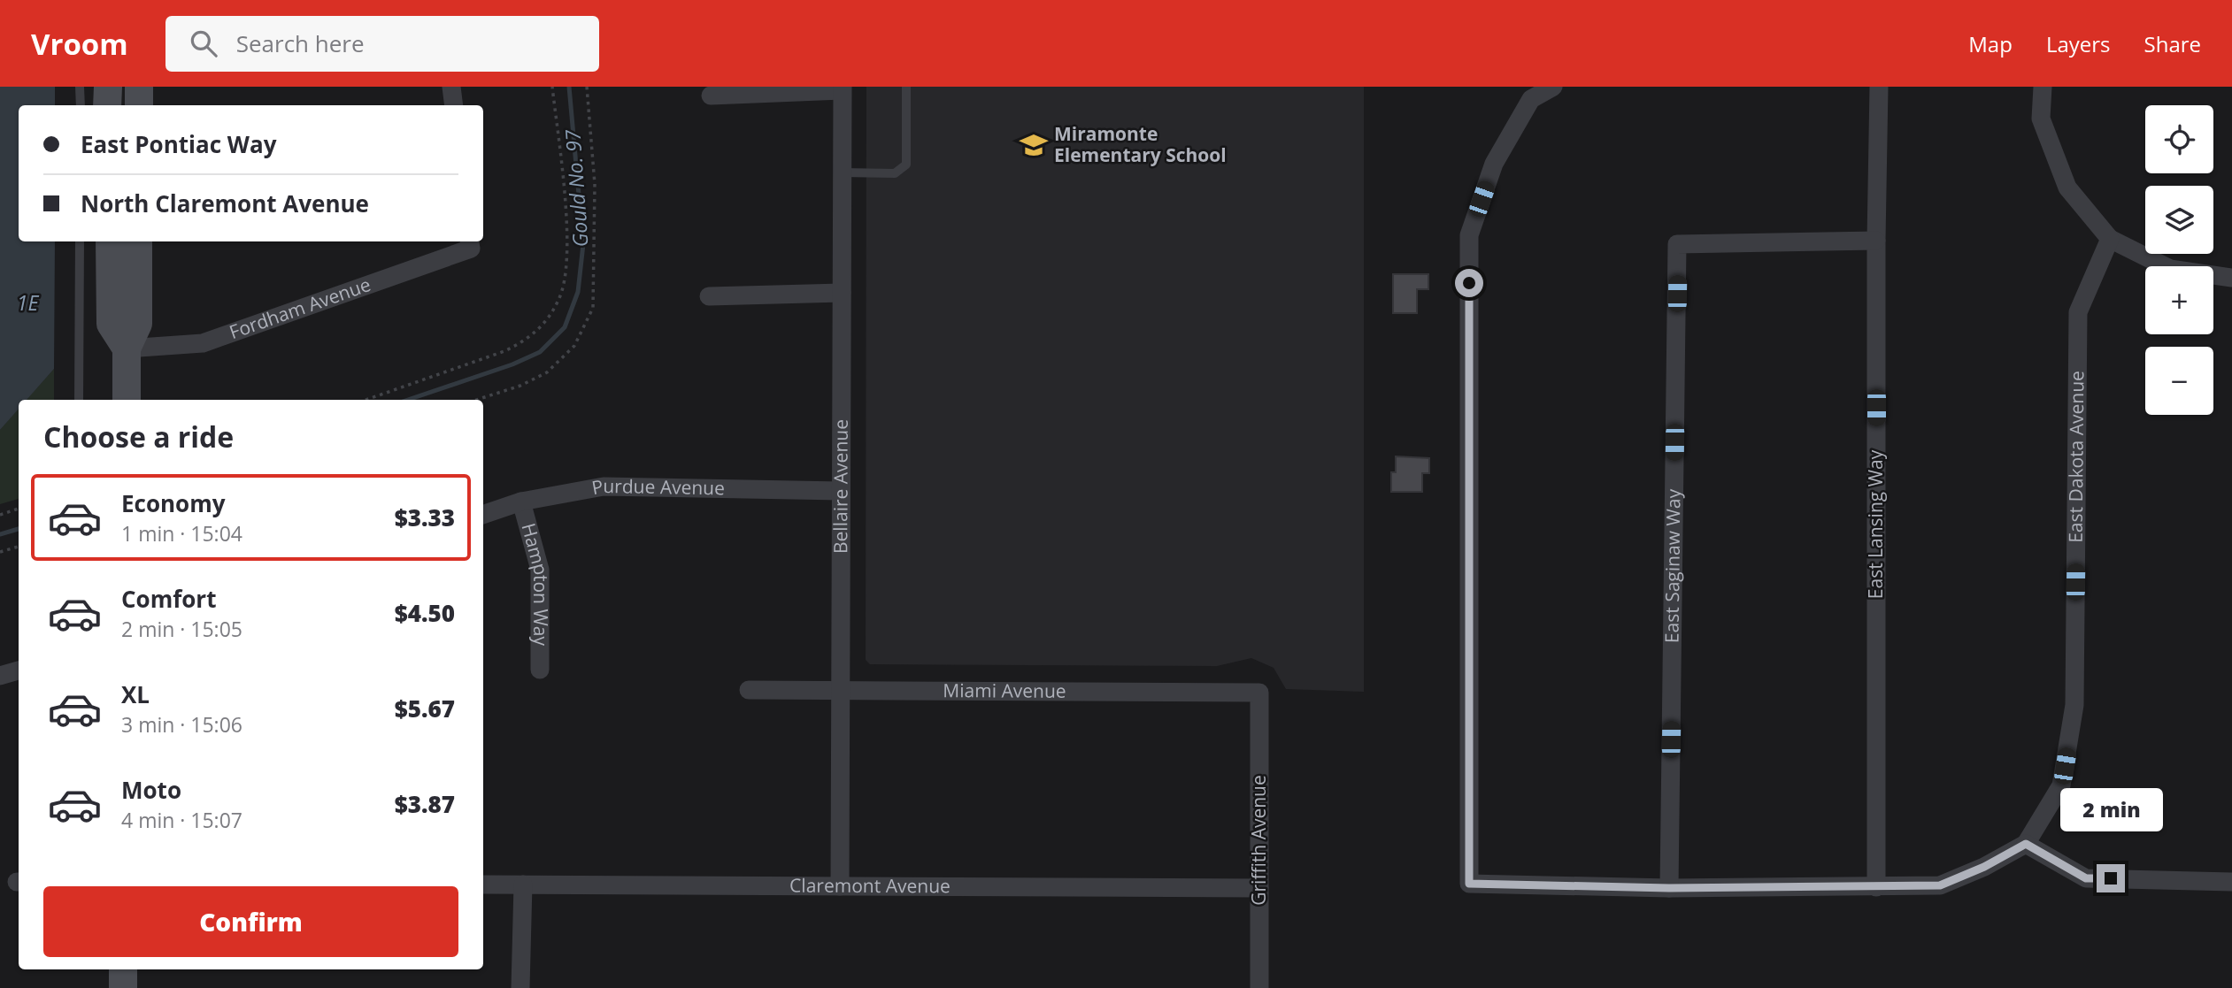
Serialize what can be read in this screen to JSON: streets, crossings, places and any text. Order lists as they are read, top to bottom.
{
  "streets": {
    "street": [
      "Fordham Avenue",
      "East Dakota Avenue",
      "Bellaire Avenue",
      "Purdue Avenue",
      "East Lansing Way",
      "East Saginaw Way",
      "Hampton Way",
      "Miami Avenue",
      "Griffith Avenue",
      "Claremont Avenue"
    ]
  },
  "crossings": [
    ["Bellaire Avenue", "Purdue Avenue"],
    ["Bellaire Avenue", "Miami Avenue"],
    ["Bellaire Avenue", "Claremont Avenue"],
    ["Purdue Avenue", "Hampton Way"],
    ["East Lansing Way", "East Saginaw Way"],
    ["Miami Avenue", "Griffith Avenue"],
    ["Griffith Avenue", "Claremont Avenue"]
  ],
  "water": ["Gould No. 97", "1E"],
  "places": {
    "school or university": ["Miramonte Elementary School"]
  },
  "page": {
    "header": "Vroom",
    "search": "Search here",
    "nav": ["Map", "Layers", "Share"],
    "map_buttons": ["+", "−"],
    "banner": ["East Pontiac Way", "North Claremont Avenue"],
    "heading": "Choose a ride",
    "list": [
      {
        "name": "Economy",
        "note": "1 min · 15:04",
        "value": "$3.33"
      },
      {
        "name": "Comfort",
        "note": "2 min · 15:05",
        "value": "$4.50"
      },
      {
        "name": "XL",
        "note": "3 min · 15:06",
        "value": "$5.67"
      },
      {
        "name": "Moto",
        "note": "4 min · 15:07",
        "value": "$3.87"
      }
    ],
    "bubble": "2 min",
    "buttons": "Confirm"
  }
}
